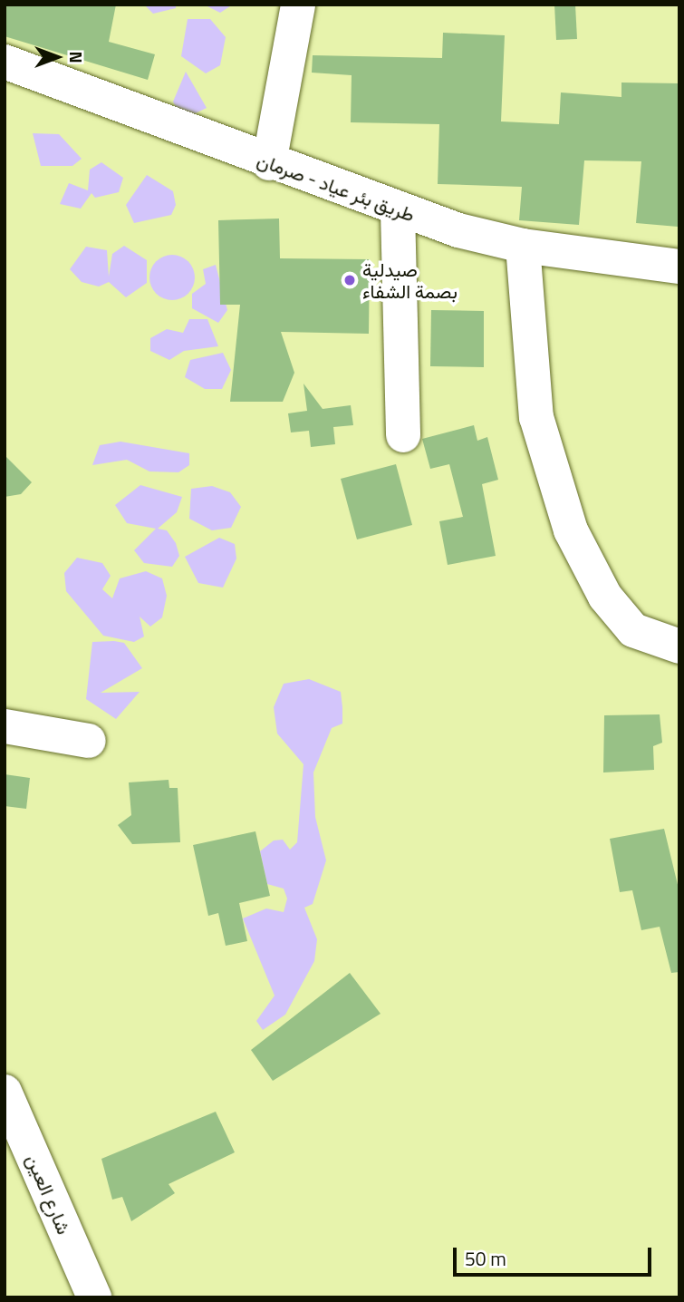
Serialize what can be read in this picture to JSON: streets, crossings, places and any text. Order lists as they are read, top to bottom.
{
  "streets": {
    "main road": ["طريق بئر عياد - صرمان", "شارع العين"]
  },
  "places": ["صيدلية بصمة الشفاء"],
  "scale_bar": "50 m",
  "north": "right"
}
